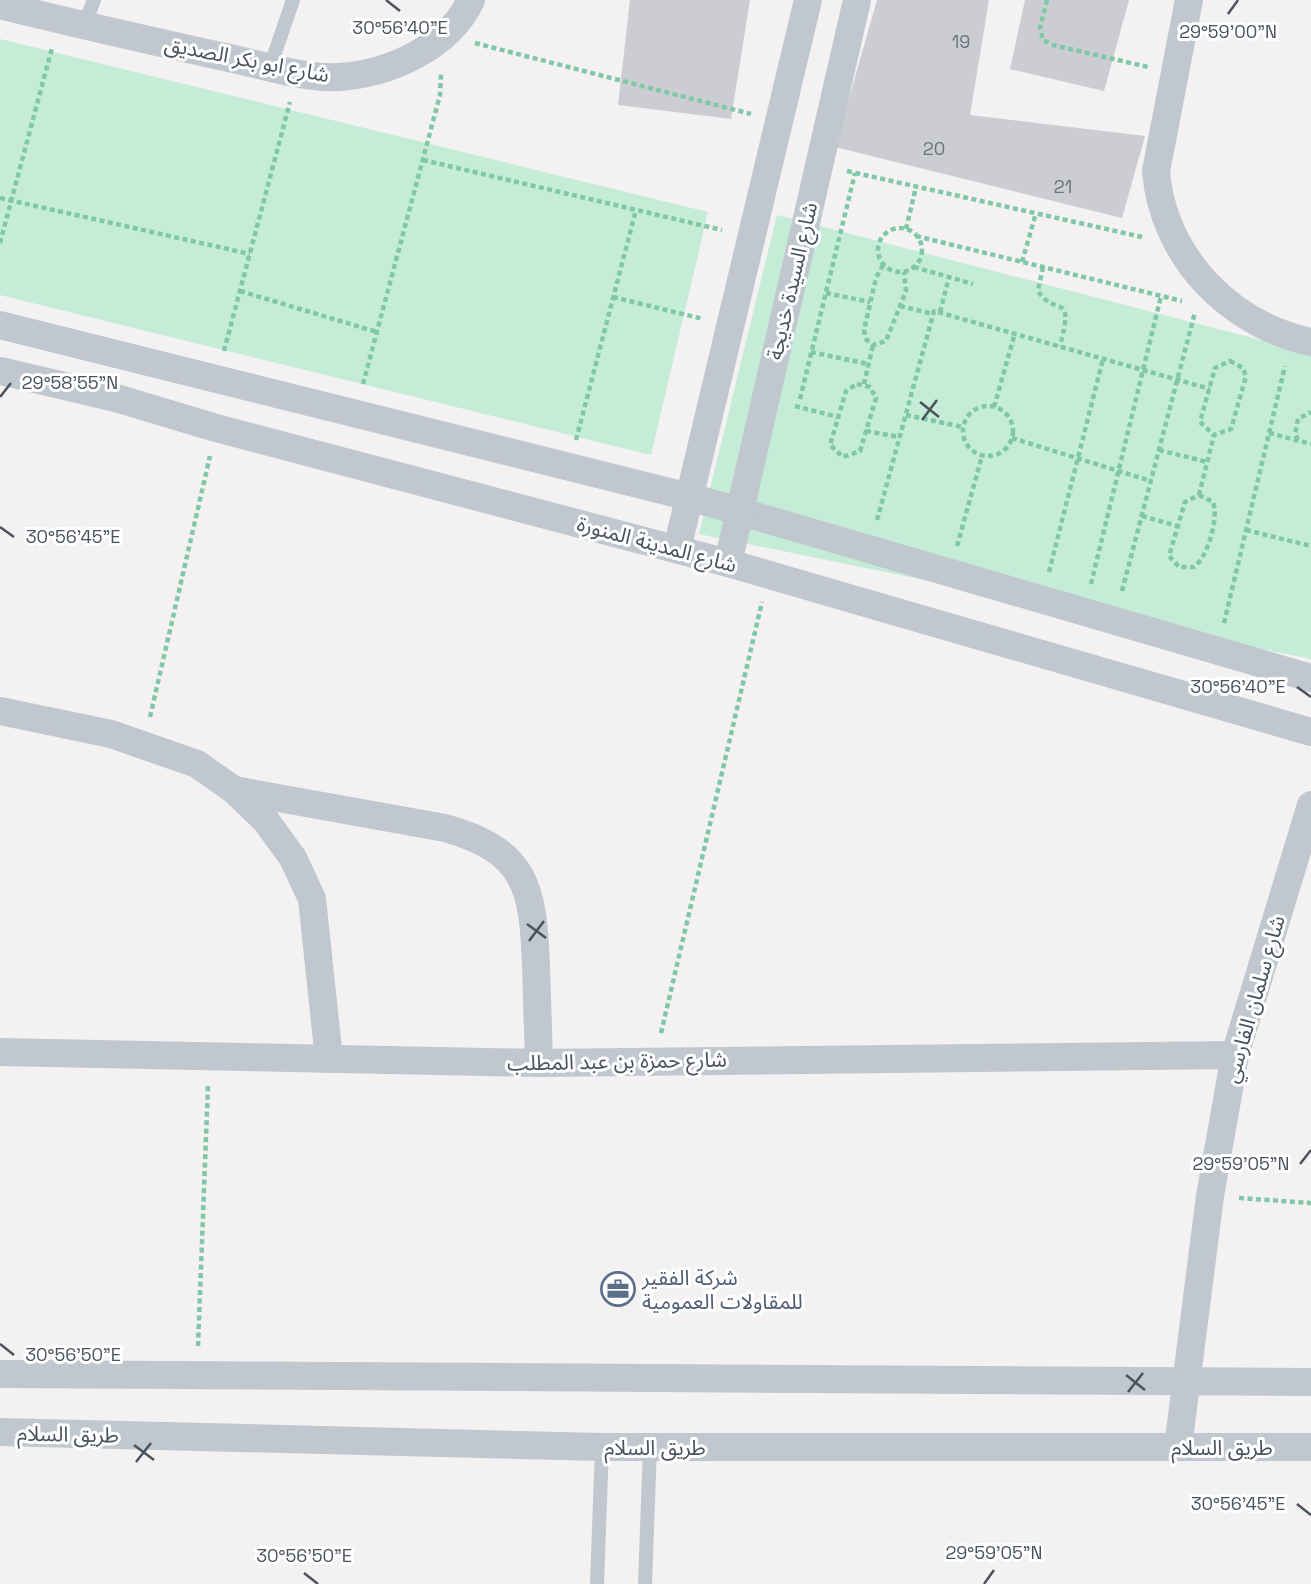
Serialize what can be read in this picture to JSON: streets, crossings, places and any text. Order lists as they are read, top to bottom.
{
  "streets": {
    "street": [
      "شارع ابو بكر الصديق",
      "شارع السيدة خديجة",
      "شارع المدينة المنورة",
      "شارع سلمان الفارسي",
      "شارع حمزة بن عبد المطلب",
      "طريق السلام"
    ]
  },
  "crossings": [
    ["شارع السيدة خديجة", "شارع المدينة المنورة"],
    ["شارع سلمان الفارسي", "شارع حمزة بن عبد المطلب"],
    ["شارع سلمان الفارسي", "طريق السلام"]
  ],
  "places": {
    "office": ["شركة الفقير للمقاولات العمومية"]
  },
  "house_numbers": ["19", "20", "21"],
  "coordinates": [
    "30°56'40\"E",
    "29°59'00\"N",
    "29°58'55\"N",
    "30°56'45\"E",
    "29°59'05\"N",
    "30°56'50\"E"
  ]
}
